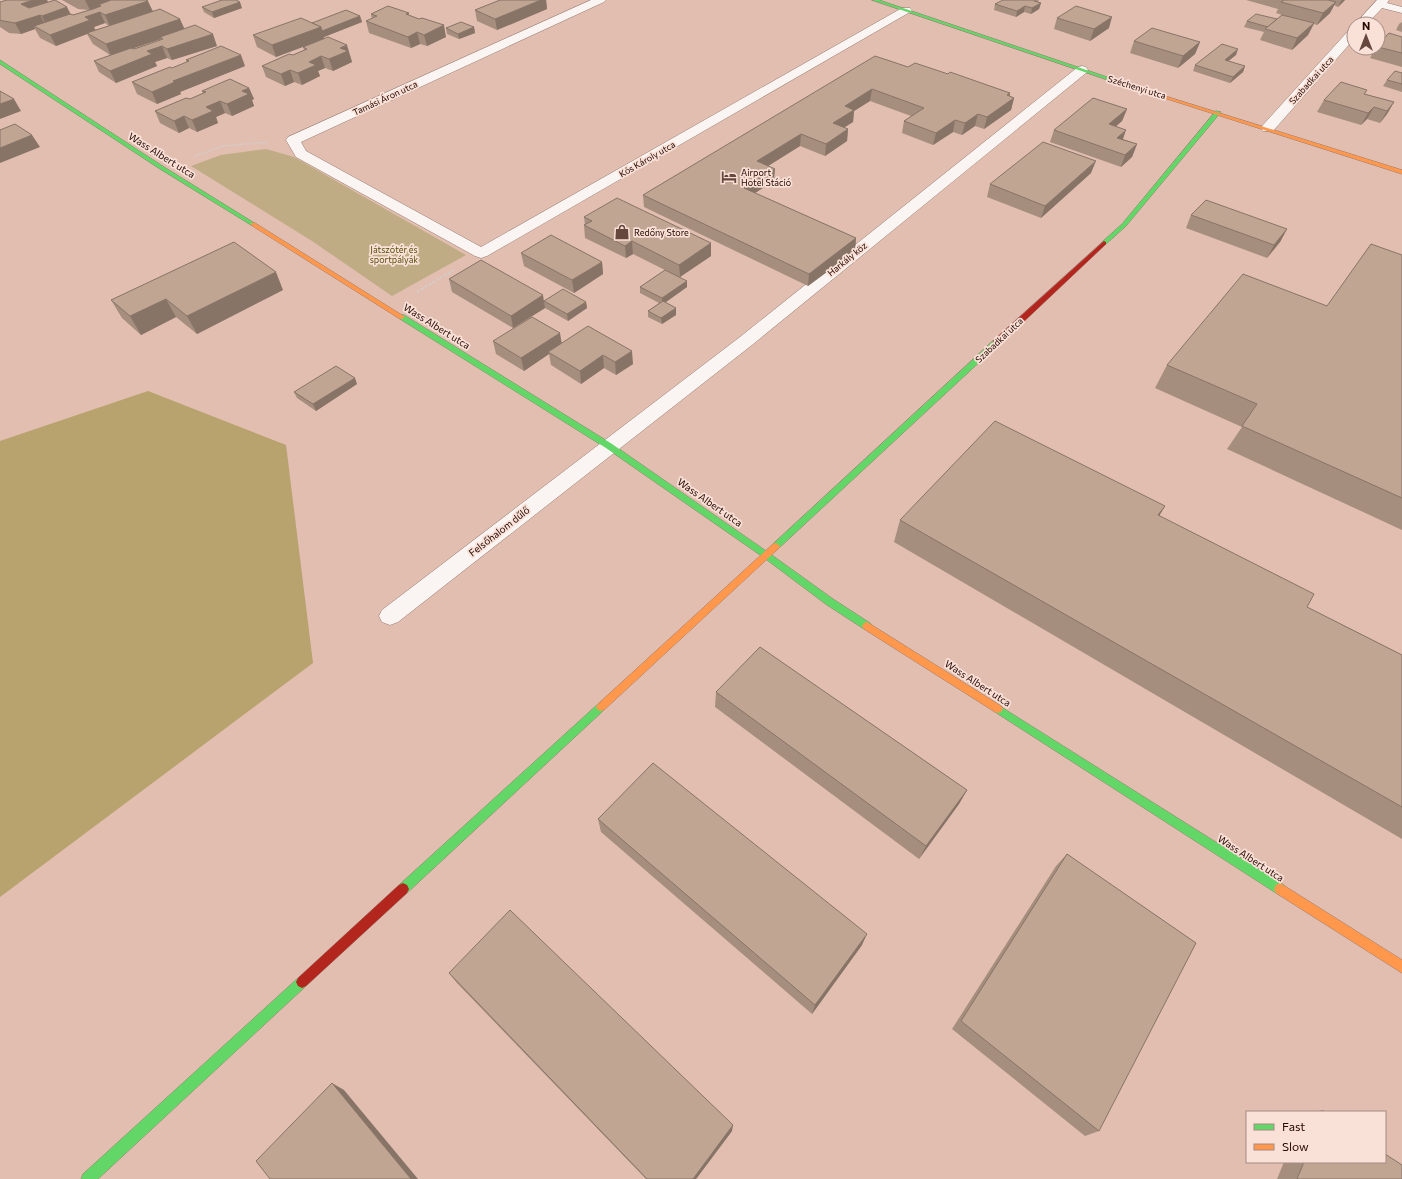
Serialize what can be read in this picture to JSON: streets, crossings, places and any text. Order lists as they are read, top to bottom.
{
  "streets": {
    "street": [
      "Szabadkai utca",
      "Széchenyi utca",
      "Tamási Áron utca",
      "Wass Albert utca",
      "Kós Károly utca",
      "Harkály köz",
      "Felsőhalom dűlő"
    ]
  },
  "crossings": [
    ["Szabadkai utca", "Széchenyi utca"],
    ["Szabadkai utca", "Wass Albert utca"],
    ["Széchenyi utca", "Kós Károly utca"],
    ["Széchenyi utca", "Harkály köz"],
    ["Wass Albert utca", "Harkály köz"],
    ["Wass Albert utca", "Felsőhalom dűlő"],
    ["Harkály köz", "Felsőhalom dűlő"]
  ],
  "parks": ["Játszótér és sportpályák"],
  "places": {
    "hotel": ["Airport Hotel Stáció"],
    "shop": ["Redőny Store"]
  },
  "legend": ["Fast", "Slow"],
  "north": "top"
}
